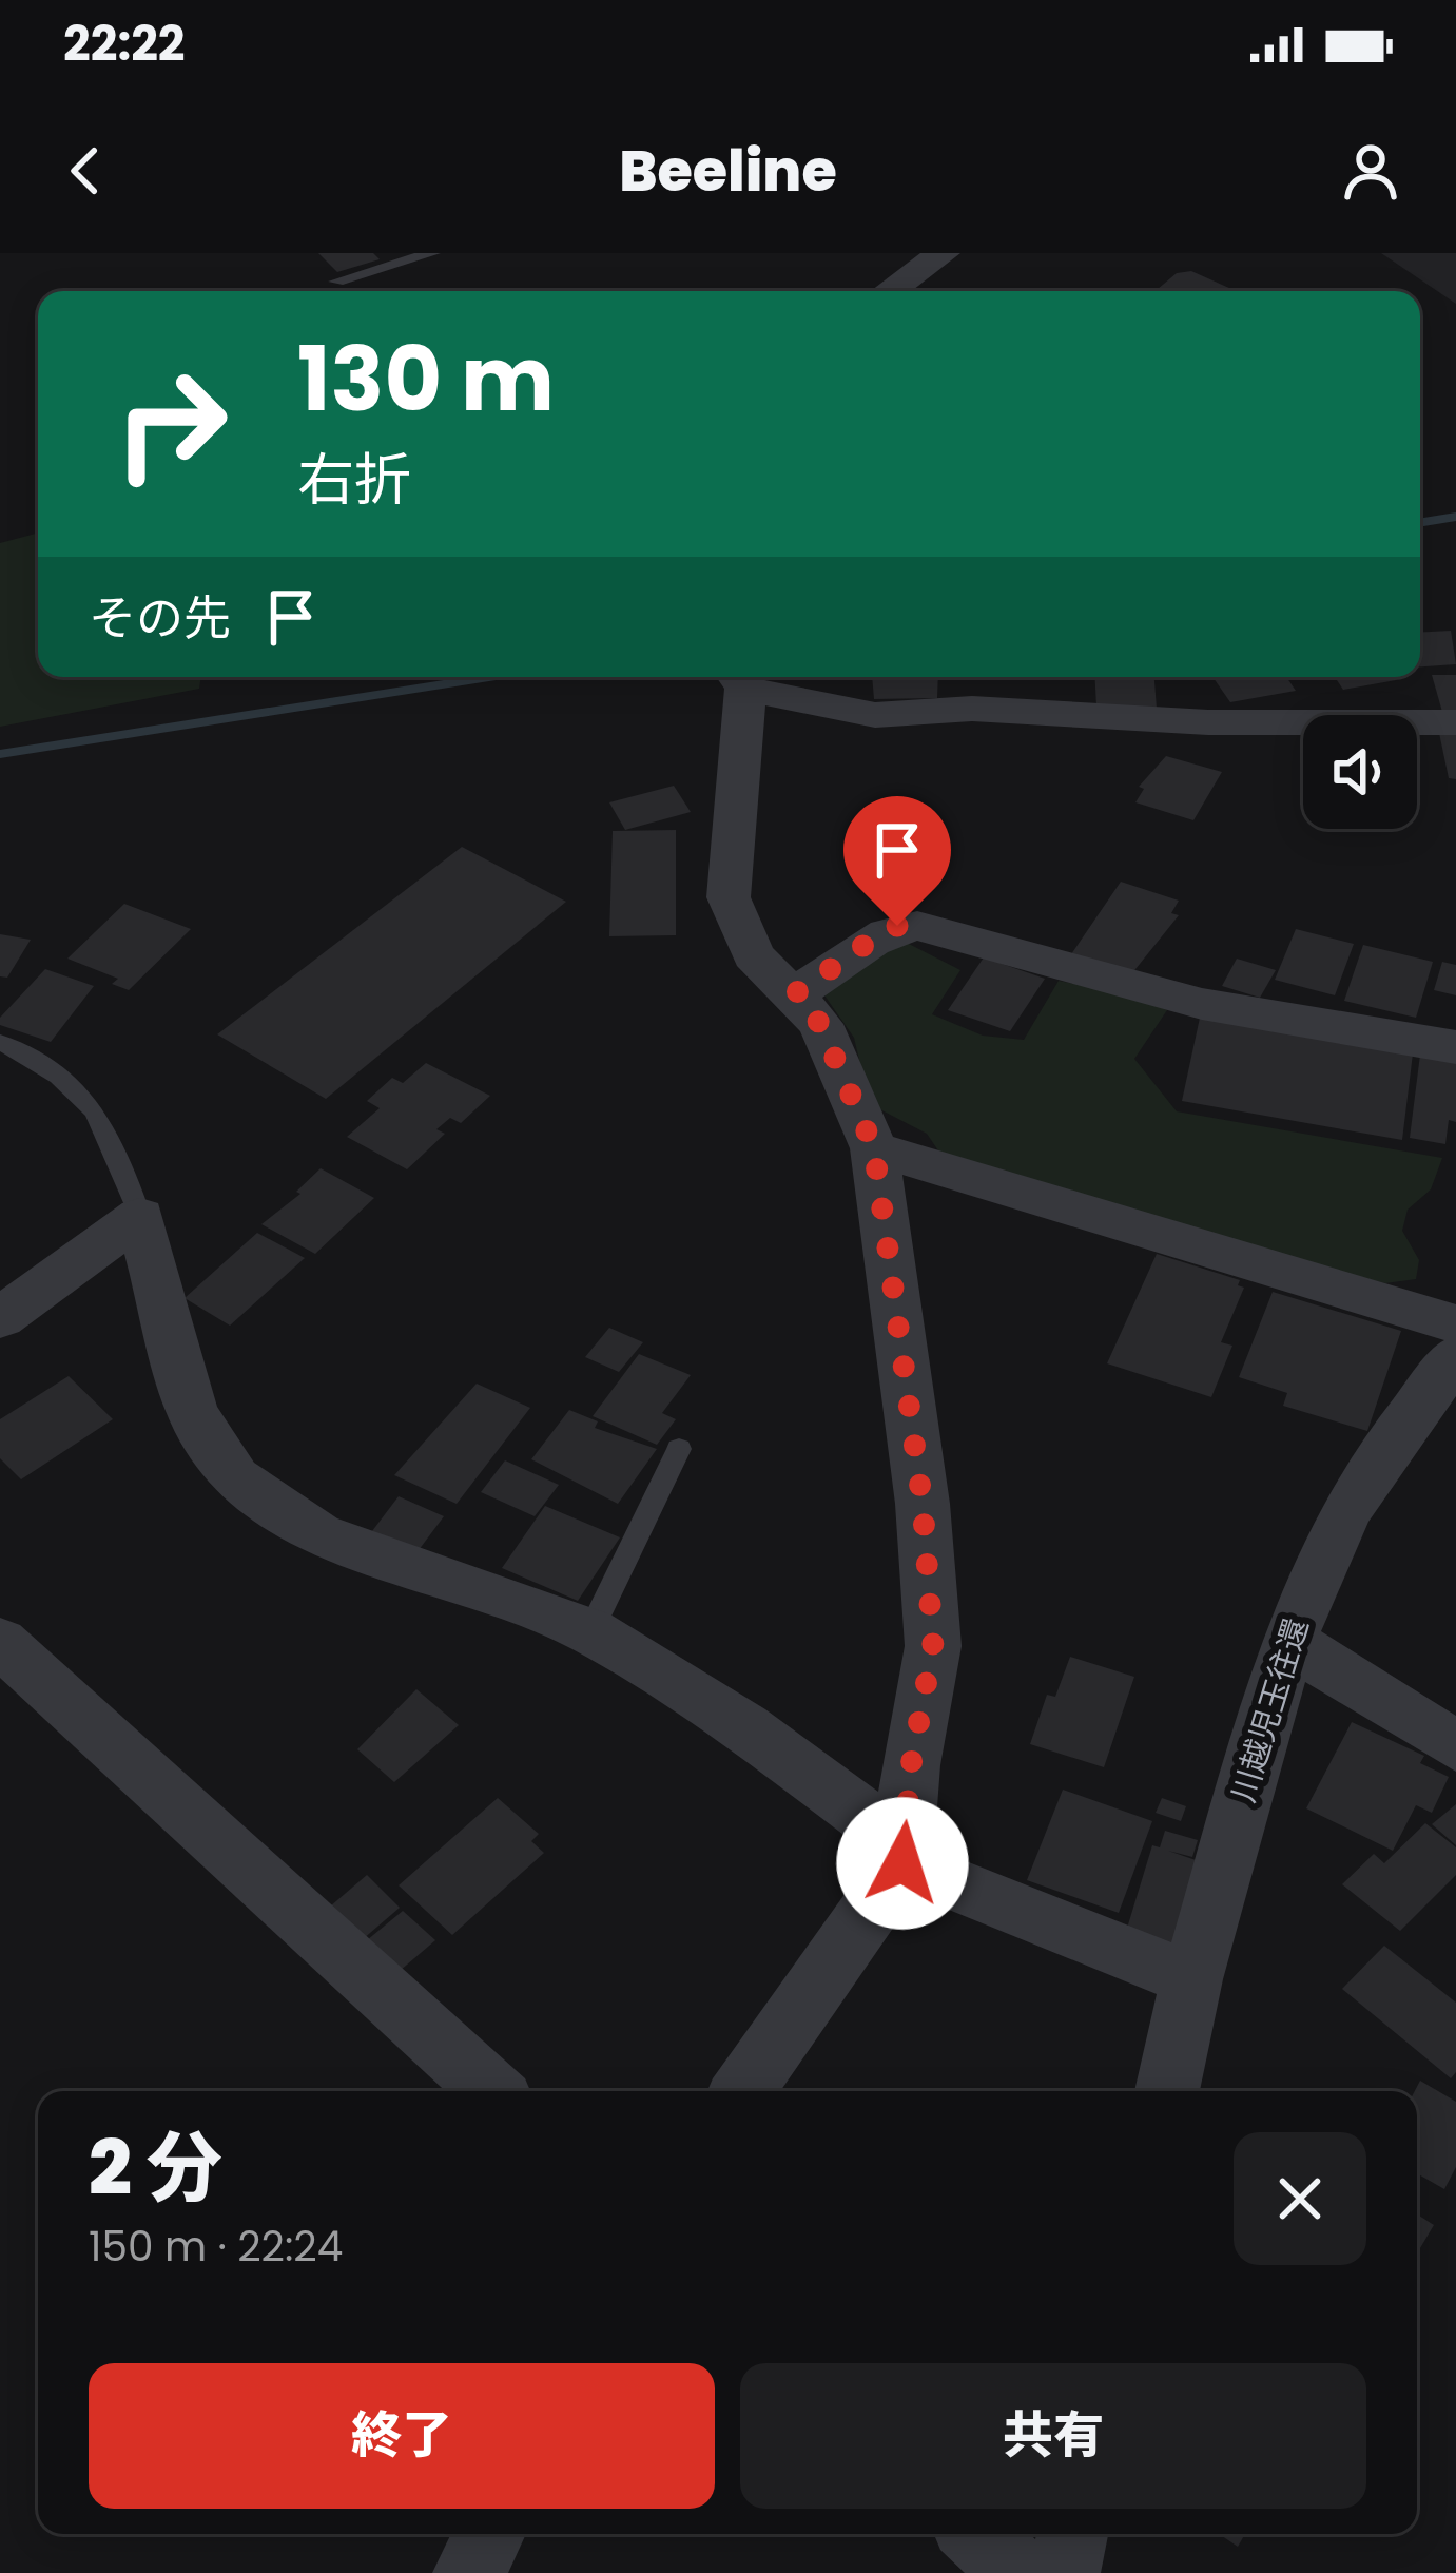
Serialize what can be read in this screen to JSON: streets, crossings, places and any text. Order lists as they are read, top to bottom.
{
  "streets": {
    "street": ["川越児玉往還"]
  },
  "page": {
    "status": "22:22",
    "header": "Beeline",
    "turn": ["130 m", "右折"],
    "then": "その先",
    "heading": ["2 分", "150 m · 22:24"],
    "buttons": ["終了", "共有"]
  }
}
